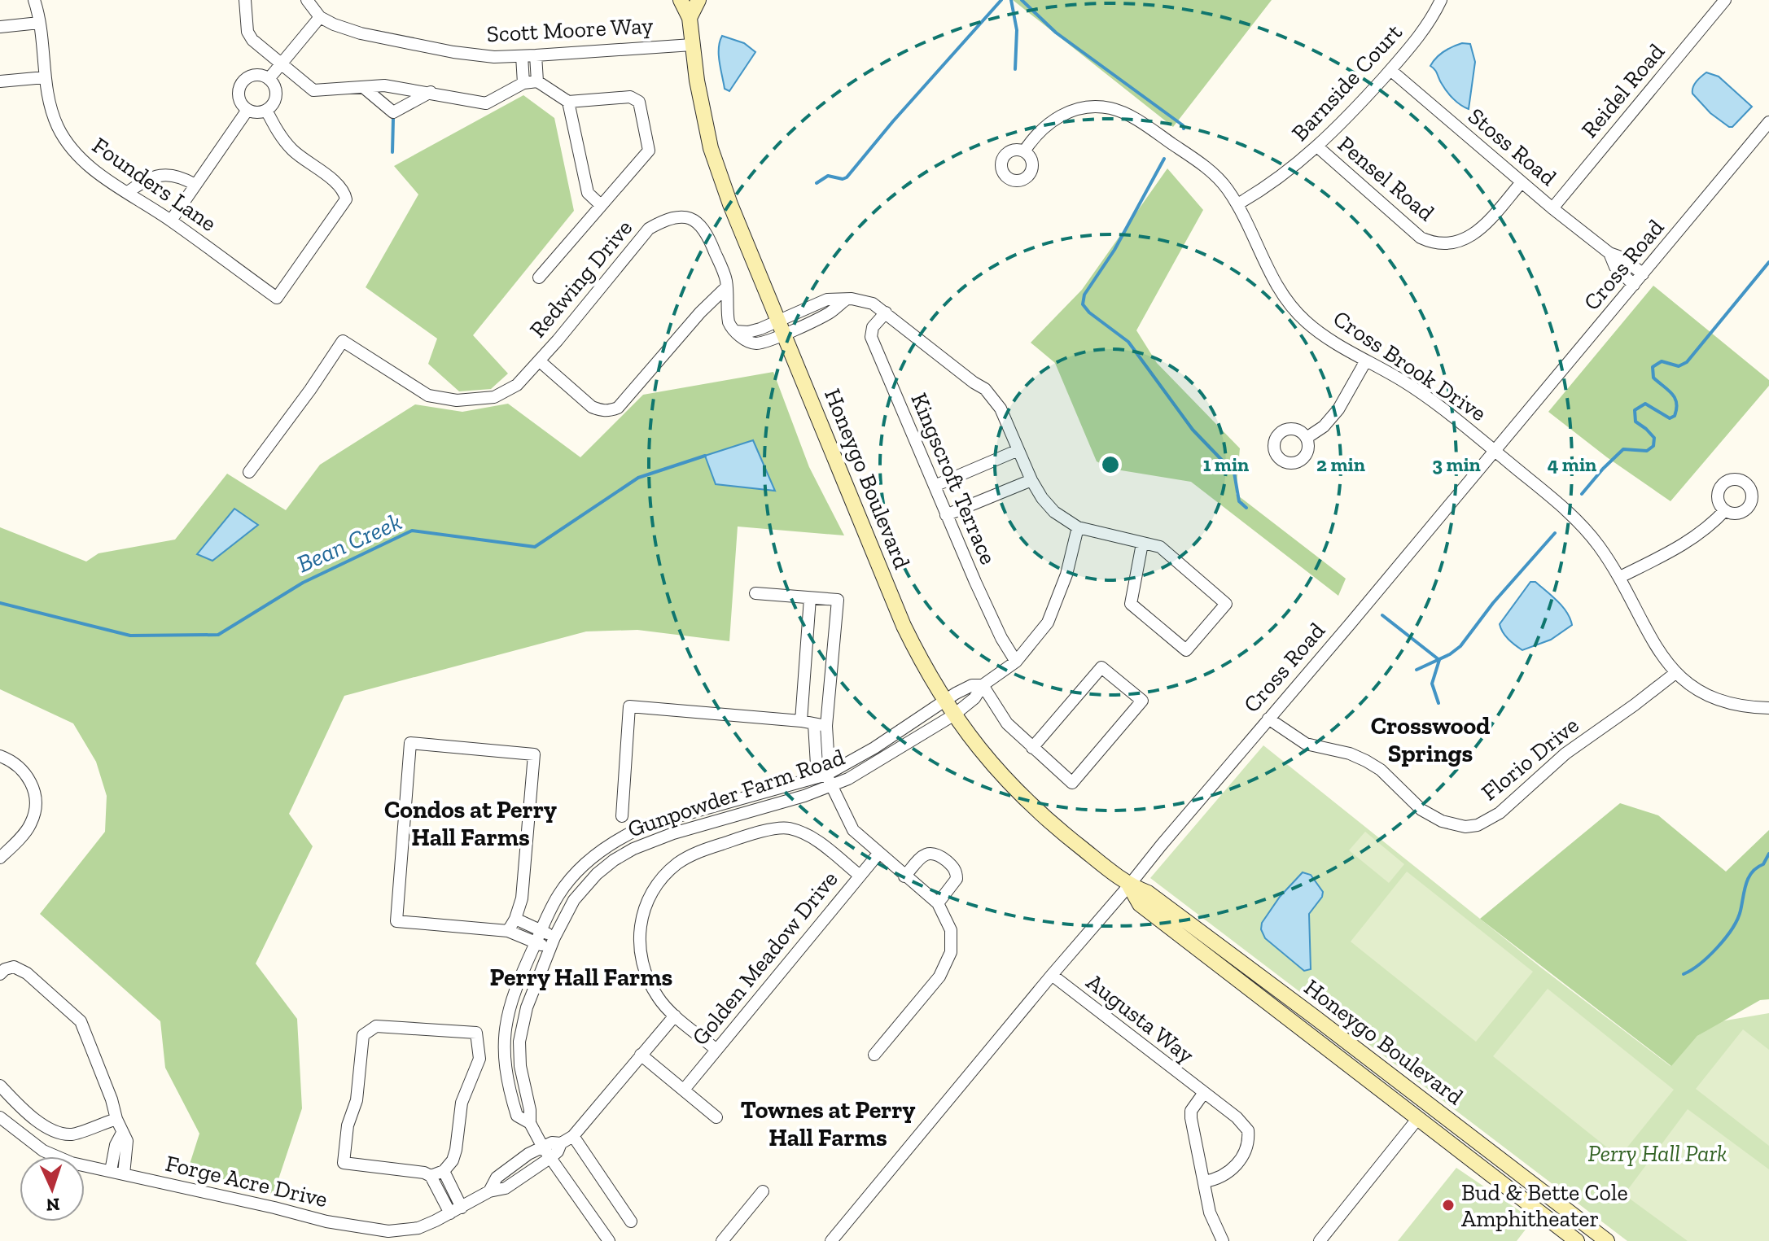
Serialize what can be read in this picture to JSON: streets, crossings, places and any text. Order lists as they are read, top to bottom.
{
  "streets": {
    "main road": ["Honeygo Boulevard"],
    "street": [
      "Scott Moore Way",
      "Barnside Court",
      "Reidel Road",
      "Stoss Road",
      "Pensel Road",
      "Founders Lane",
      "Cross Road",
      "Redwing Drive",
      "Cross Brook Drive",
      "Kingscroft Terrace",
      "Florio Drive",
      "Gunpowder Farm Road",
      "Golden Meadow Drive",
      "Augusta Way",
      "Forge Acre Drive"
    ]
  },
  "crossings": [
    ["Scott Moore Way", "Honeygo Boulevard"],
    ["Barnside Court", "Stoss Road"],
    ["Barnside Court", "Pensel Road"],
    ["Barnside Court", "Cross Brook Drive"],
    ["Reidel Road", "Stoss Road"],
    ["Stoss Road", "Pensel Road"],
    ["Stoss Road", "Cross Road"],
    ["Cross Road", "Cross Brook Drive"],
    ["Cross Road", "Honeygo Boulevard"],
    ["Cross Road", "Florio Drive"],
    ["Cross Road", "Augusta Way"],
    ["Redwing Drive", "Honeygo Boulevard"],
    ["Redwing Drive", "Kingscroft Terrace"],
    ["Cross Brook Drive", "Florio Drive"],
    ["Honeygo Boulevard", "Gunpowder Farm Road"],
    ["Gunpowder Farm Road", "Golden Meadow Drive"],
    ["Gunpowder Farm Road", "Forge Acre Drive"],
    ["Golden Meadow Drive", "Forge Acre Drive"]
  ],
  "districts": [
    "Crosswood Springs",
    "Condos at Perry Hall Farms",
    "Perry Hall Farms",
    "Townes at Perry Hall Farms"
  ],
  "water": ["Bean Creek"],
  "parks": ["Perry Hall Park"],
  "places": ["Bud & Bette Cole Amphitheater"],
  "north": "bottom",
  "rings": [
    "1 min",
    "2 min",
    "3 min",
    "4 min"
  ]
}
